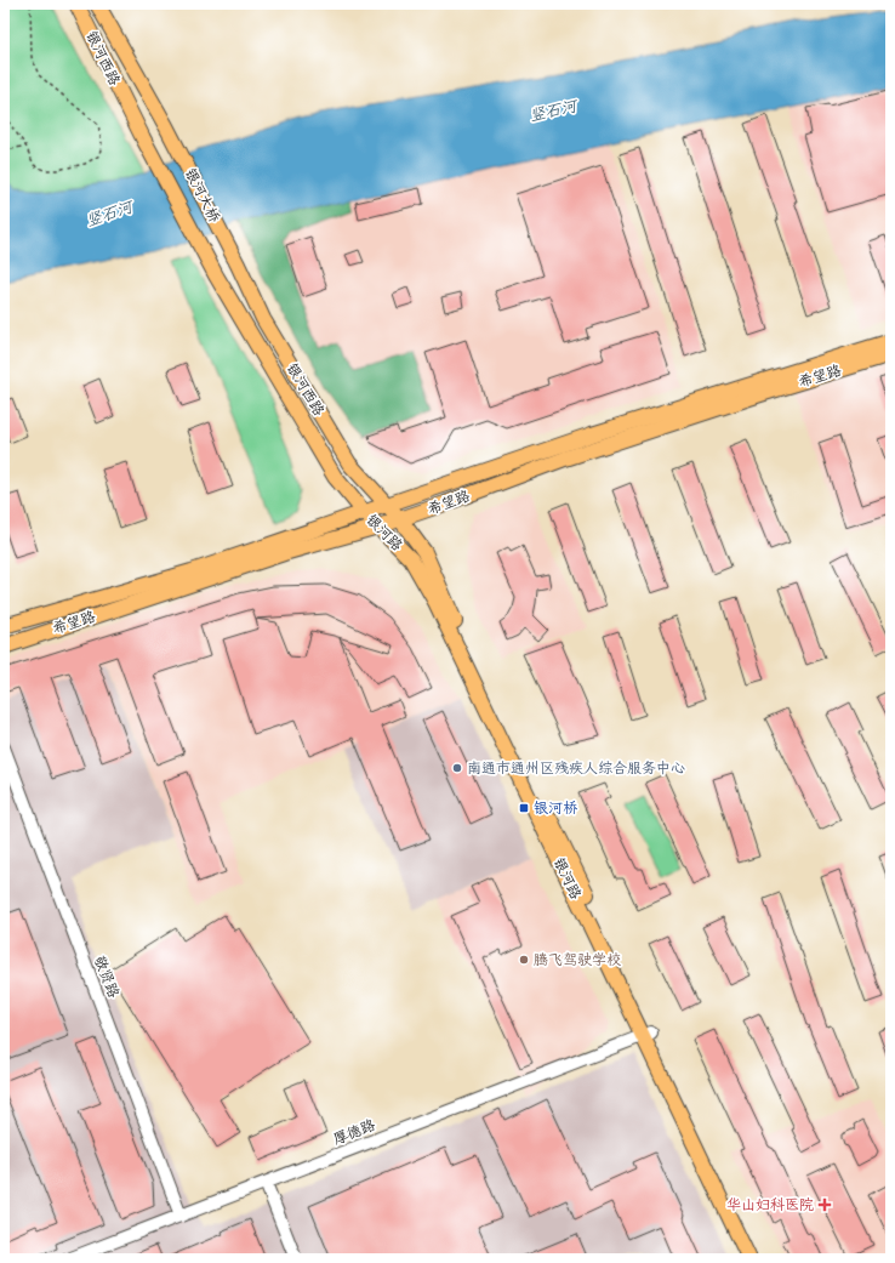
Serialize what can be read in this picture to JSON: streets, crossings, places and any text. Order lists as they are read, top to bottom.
{
  "streets": {
    "main road": [
      "银河西路",
      "银河大桥",
      "希望路",
      "银河路"
    ],
    "street": ["敬贤路", "厚德路"]
  },
  "crossings": [
    ["银河西路", "银河大桥"],
    ["银河西路", "希望路"],
    ["银河西路", "银河路"],
    ["希望路", "银河路"],
    ["银河路", "厚德路"],
    ["敬贤路", "厚德路"]
  ],
  "water": ["竖石河"],
  "places": {
    "other": ["南通市通州区残疾人综合服务中心", "腾飞驾驶学校"],
    "transit": ["银河桥"],
    "health": ["华山妇科医院"]
  }
}
